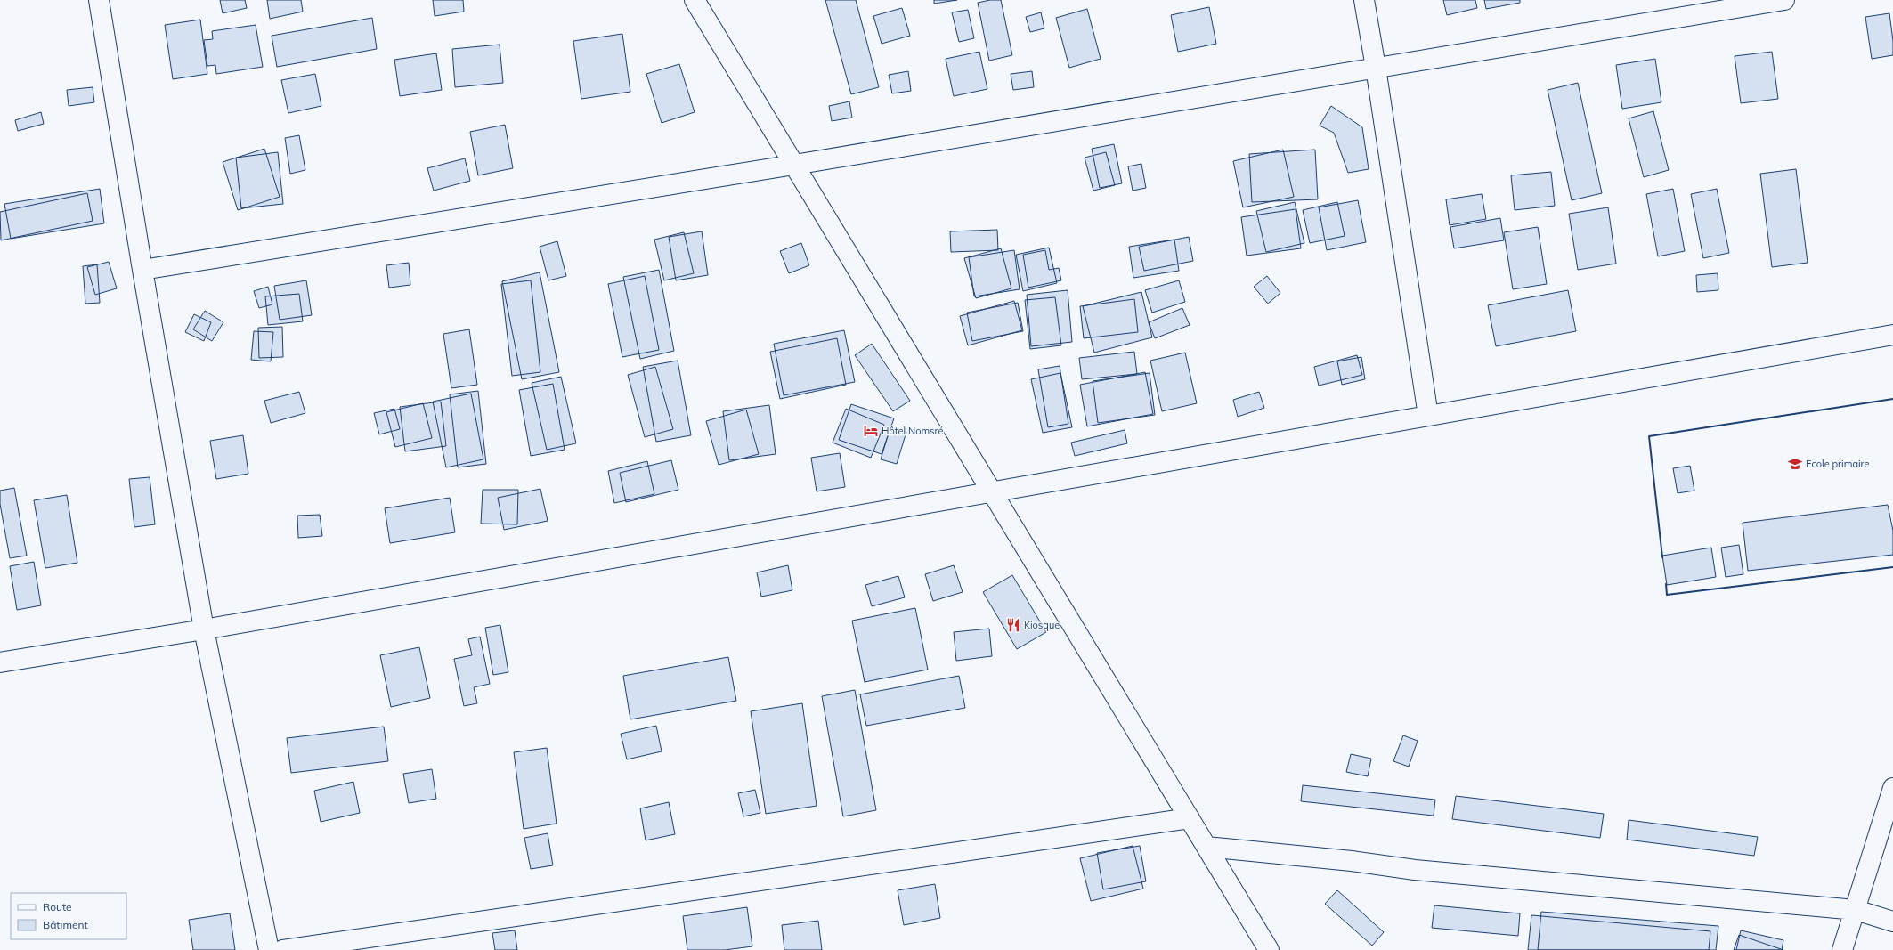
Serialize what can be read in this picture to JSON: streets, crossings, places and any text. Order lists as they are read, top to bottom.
{
  "places": {
    "hotel": ["Hôtel Nomsré"],
    "school or university": ["Ecole primaire"],
    "restaurant": ["Kiosque"]
  },
  "legend": ["Route", "Bâtiment"]
}
